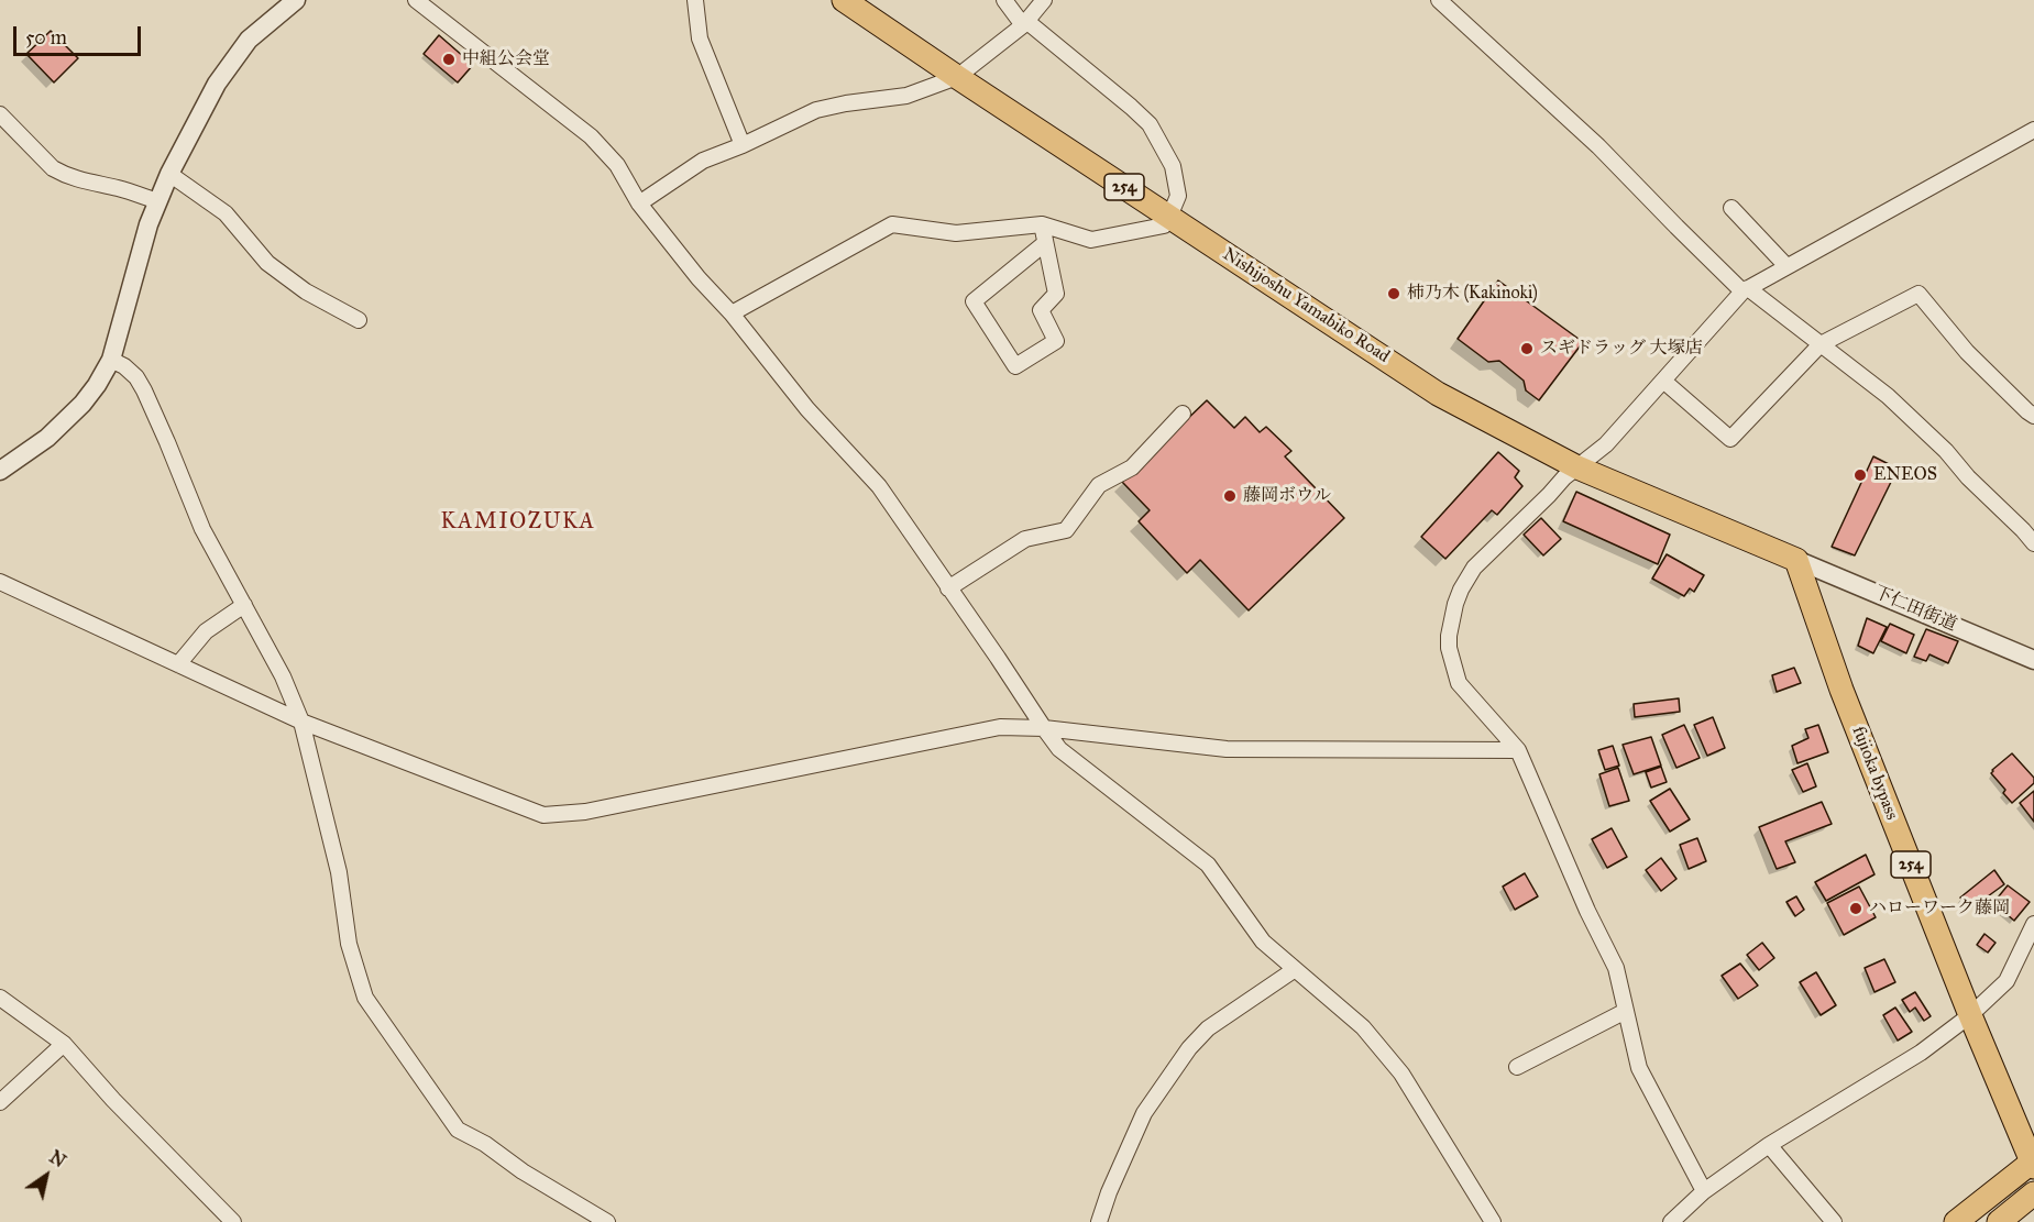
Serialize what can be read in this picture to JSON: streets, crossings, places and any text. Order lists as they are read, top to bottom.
{
  "streets": {
    "main road": ["254", "Nishijoshu Yamabiko Road", "fujioka bypass"],
    "street": ["下仁田街道"]
  },
  "crossings": [
    ["Nishijoshu Yamabiko Road", "下仁田街道"],
    ["Nishijoshu Yamabiko Road", "fujioka bypass"],
    ["下仁田街道", "fujioka bypass"]
  ],
  "districts": ["KAMIOZUKA"],
  "places": [
    "中組公会堂",
    "柿乃木 (Kakinoki)",
    "スギドラッグ 大塚店",
    "ENEOS",
    "藤岡ボウル",
    "ハローワーク藤岡"
  ],
  "scale_bar": "50 m",
  "north": "top right"
}
